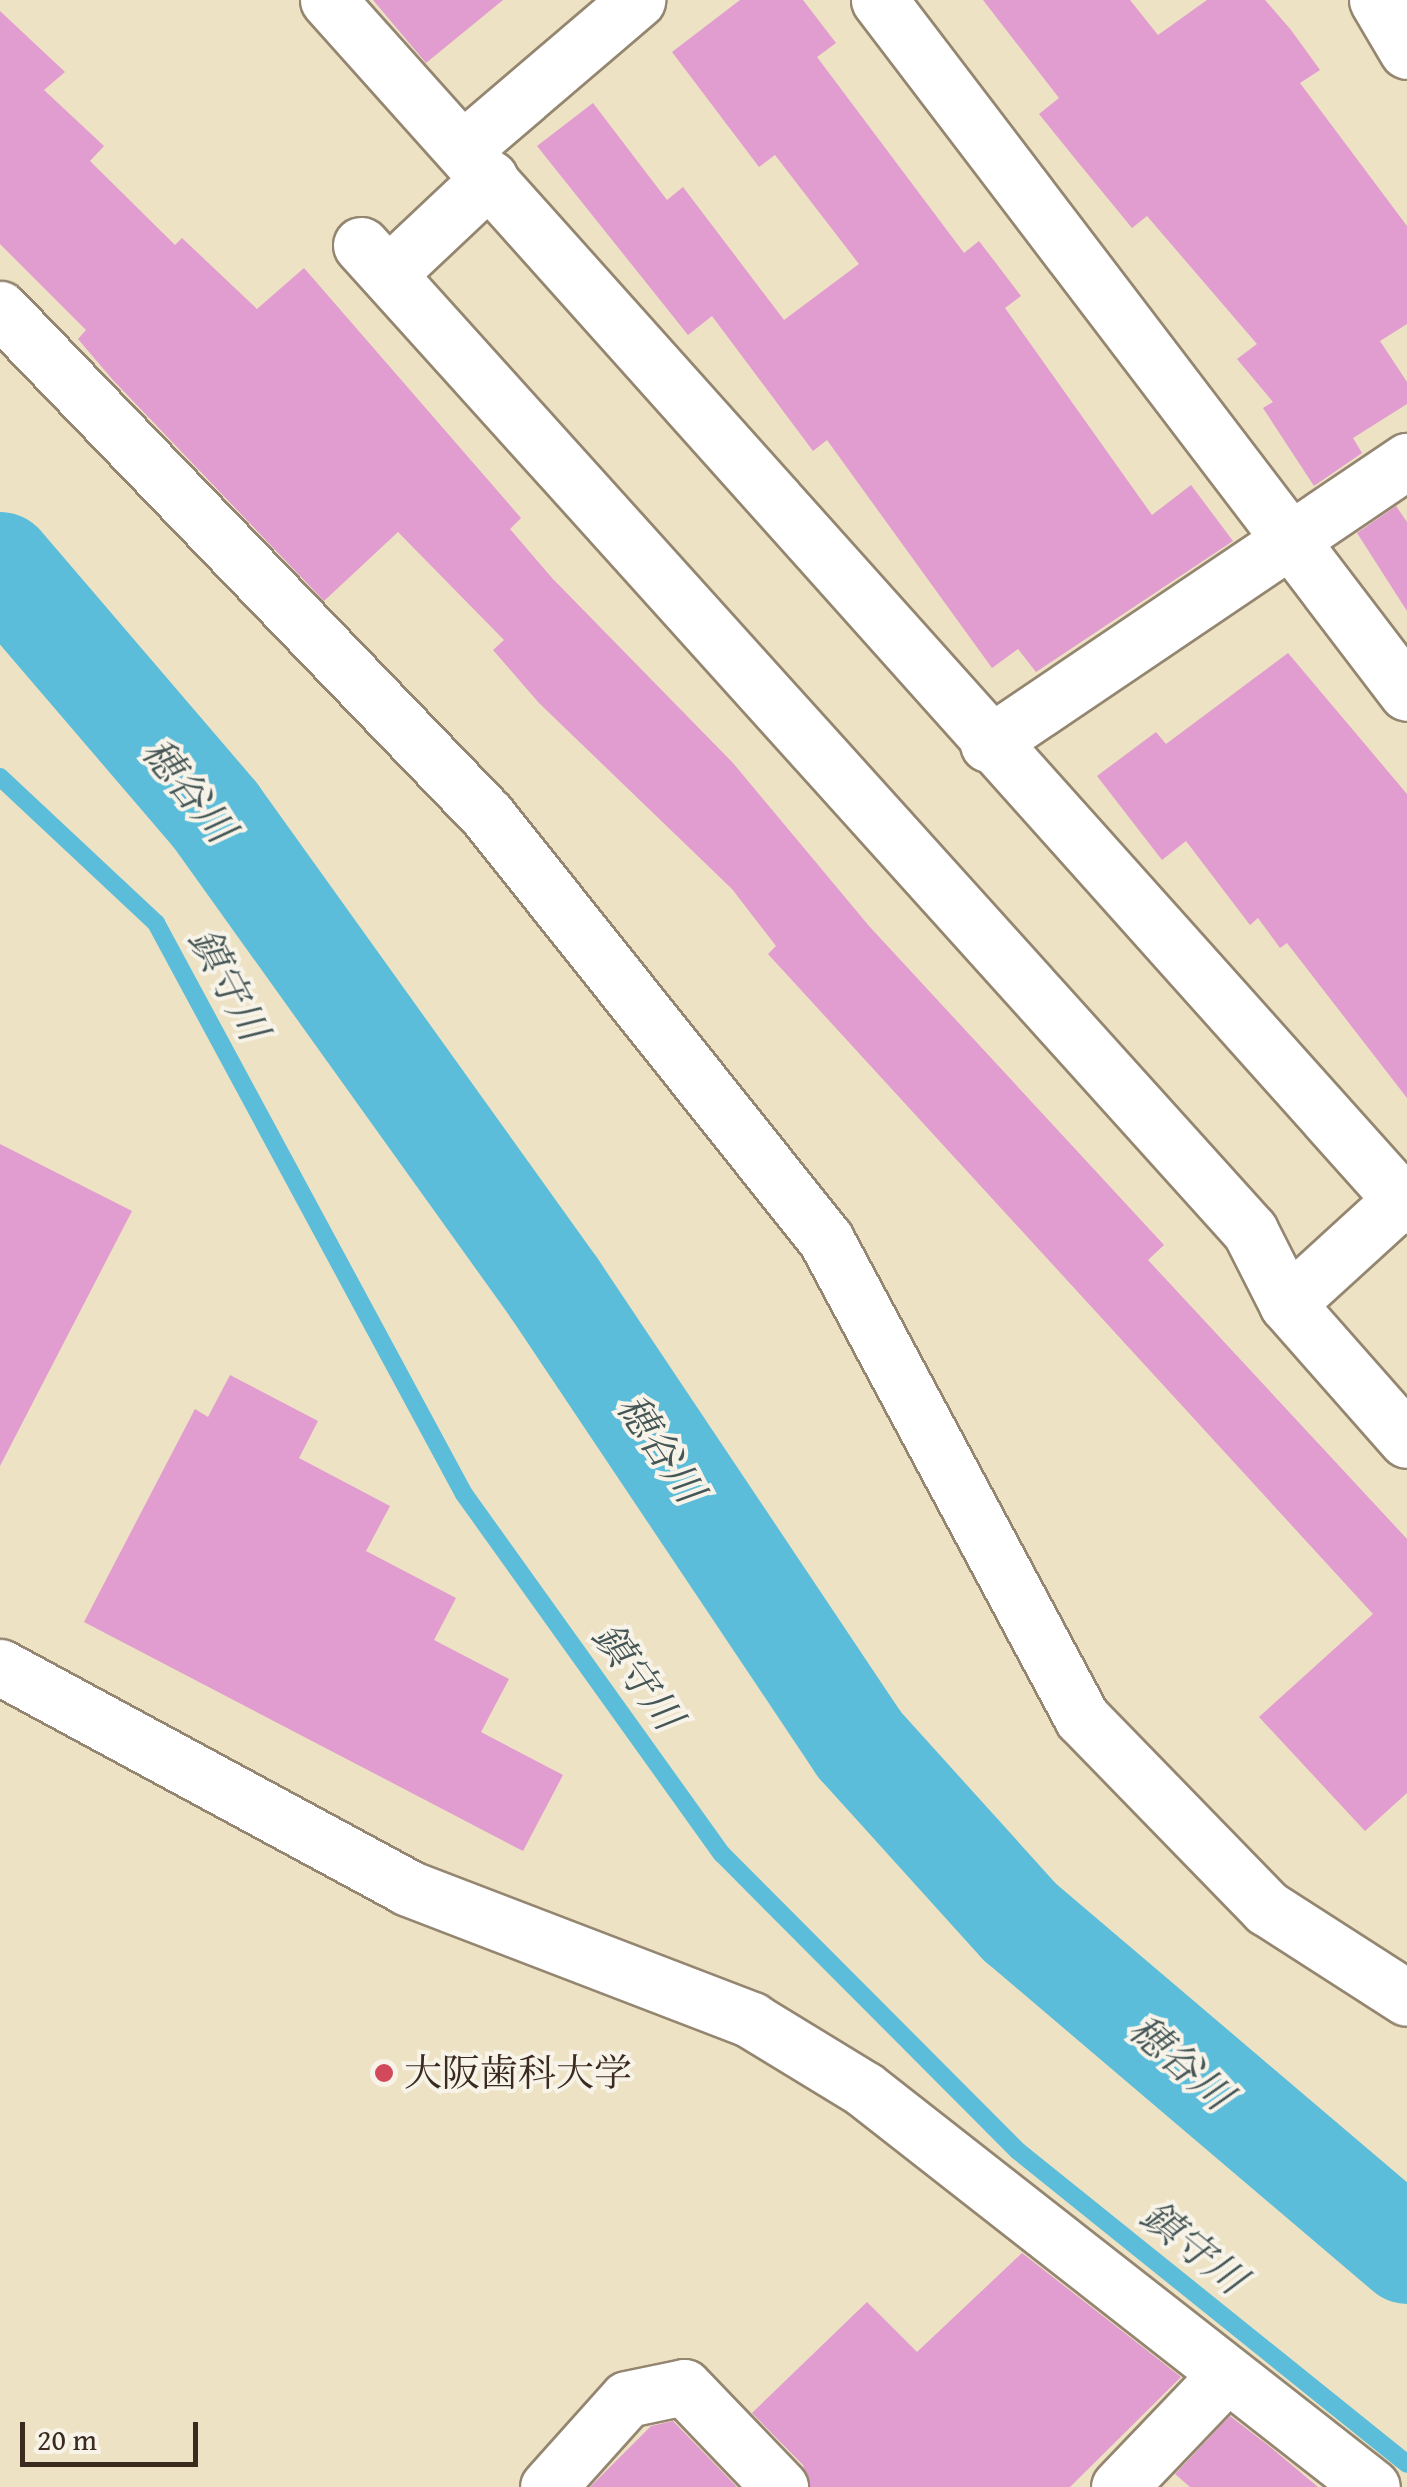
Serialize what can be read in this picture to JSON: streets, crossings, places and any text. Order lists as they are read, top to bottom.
{
  "water": ["穂谷川", "鎮守川"],
  "places": ["大阪歯科大学"],
  "scale_bar": "20 m"
}
